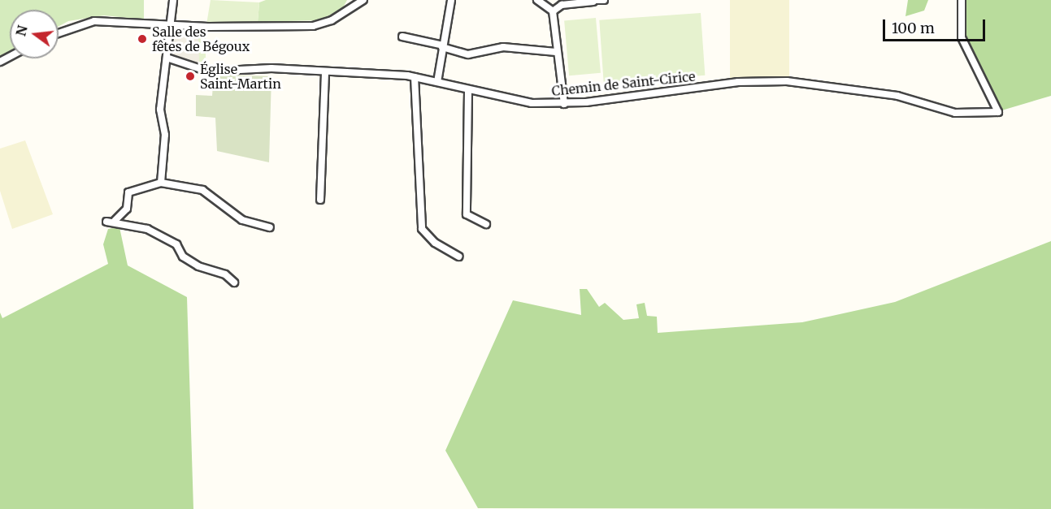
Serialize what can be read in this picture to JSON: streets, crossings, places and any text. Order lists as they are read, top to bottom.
{
  "streets": {
    "street": ["Chemin de Saint-Cirice"]
  },
  "places": ["Salle des fêtes de Bégoux", "Église Saint-Martin"],
  "scale_bar": "100 m",
  "north": "left"
}
